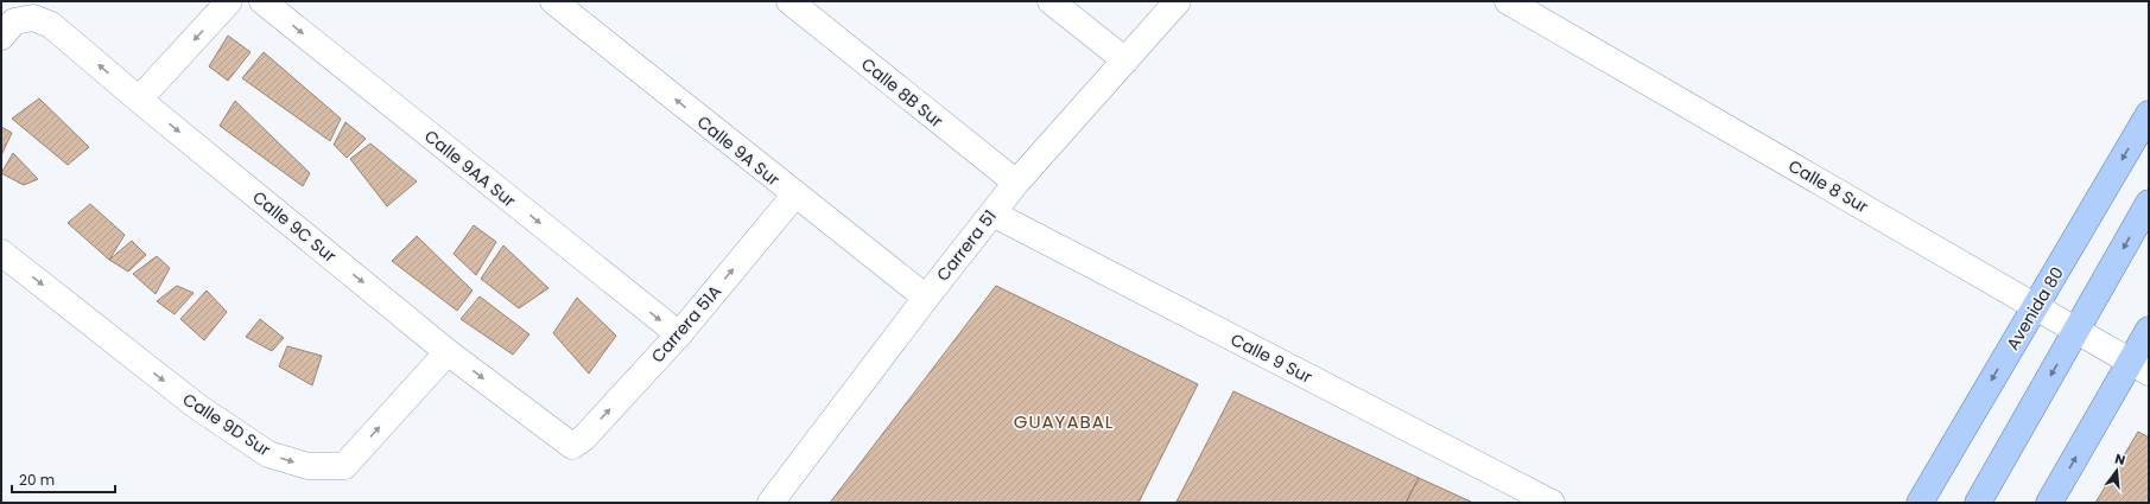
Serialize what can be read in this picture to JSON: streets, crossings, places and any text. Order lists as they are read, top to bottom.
{
  "streets": {
    "main road": ["Avenida 80"],
    "street": [
      "Calle 8B Sur",
      "Calle 9A Sur",
      "Calle 9AA Sur",
      "Calle 8 Sur",
      "Calle 9C Sur",
      "Carrera 51",
      "Carrera 51A",
      "Calle 9 Sur",
      "Calle 9D Sur"
    ]
  },
  "crossings": [
    ["Calle 8B Sur", "Carrera 51"],
    ["Calle 9A Sur", "Carrera 51"],
    ["Calle 9A Sur", "Carrera 51A"],
    ["Calle 9AA Sur", "Carrera 51A"],
    ["Calle 8 Sur", "Avenida 80"],
    ["Calle 9C Sur", "Carrera 51A"],
    ["Calle 9C Sur", "Calle 9D Sur"],
    ["Carrera 51", "Calle 9 Sur"]
  ],
  "one_way": [
    "Calle 9A Sur",
    "Calle 9AA Sur",
    "Carrera 51A",
    "Calle 9D Sur"
  ],
  "districts": ["GUAYABAL"],
  "scale_bar": "20 m",
  "north": "top"
}
